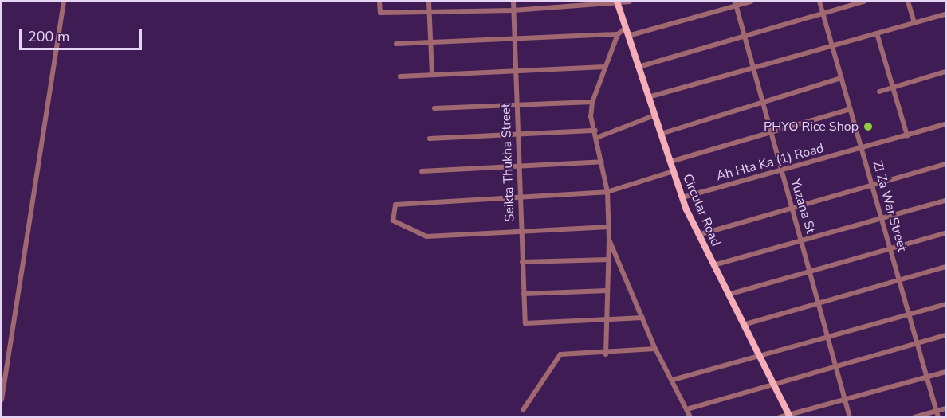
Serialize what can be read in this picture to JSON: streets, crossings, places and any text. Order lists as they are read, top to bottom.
{
  "streets": {
    "main road": ["Circular Road"],
    "street": [
      "Seikta Thukha Street",
      "Ah Hta Ka (1) Road",
      "Yuzana St",
      "Zi Za War Street"
    ]
  },
  "crossings": [
    ["Ah Hta Ka (1) Road", "Yuzana St"],
    ["Ah Hta Ka (1) Road", "Zi Za War Street"],
    ["Ah Hta Ka (1) Road", "Circular Road"]
  ],
  "places": ["PHYO Rice Shop"],
  "scale_bar": "200 m"
}
